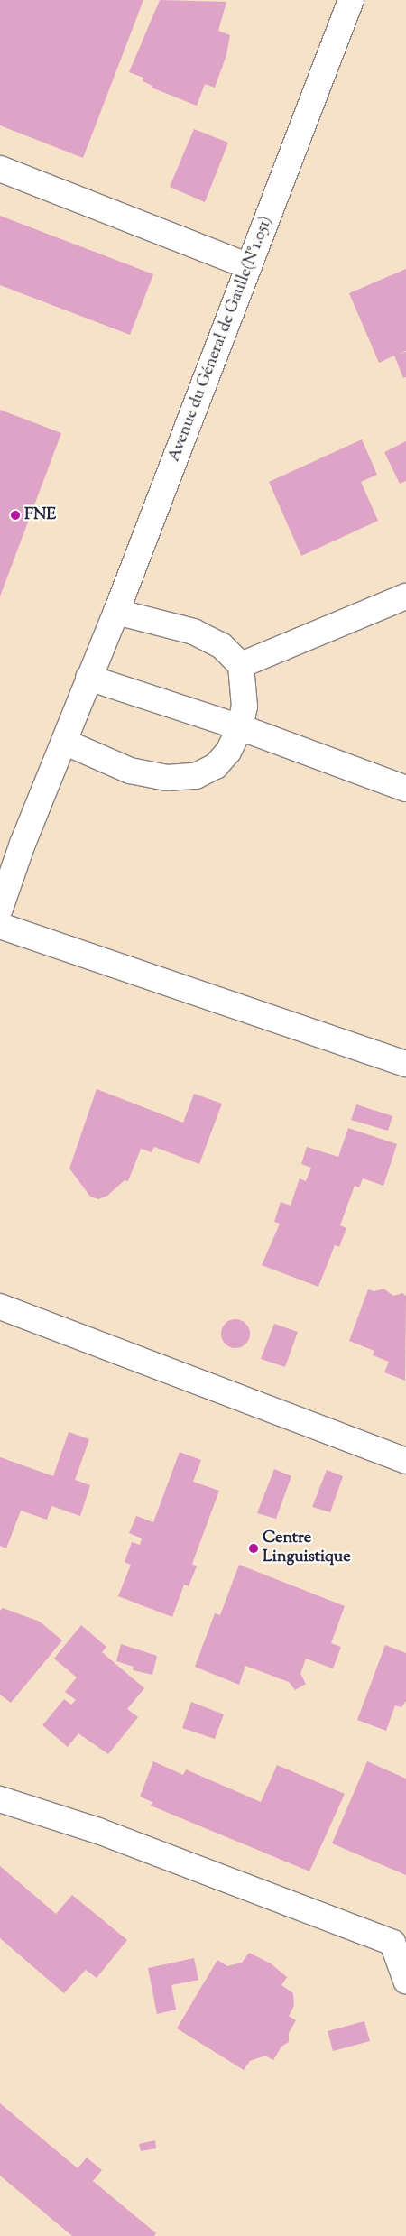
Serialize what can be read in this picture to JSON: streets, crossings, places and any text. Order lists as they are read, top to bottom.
{
  "streets": {
    "street": ["Avenue du Géneral de Gaulle(N°1.051)"]
  },
  "places": ["FNE", "Centre Linguistique"]
}
